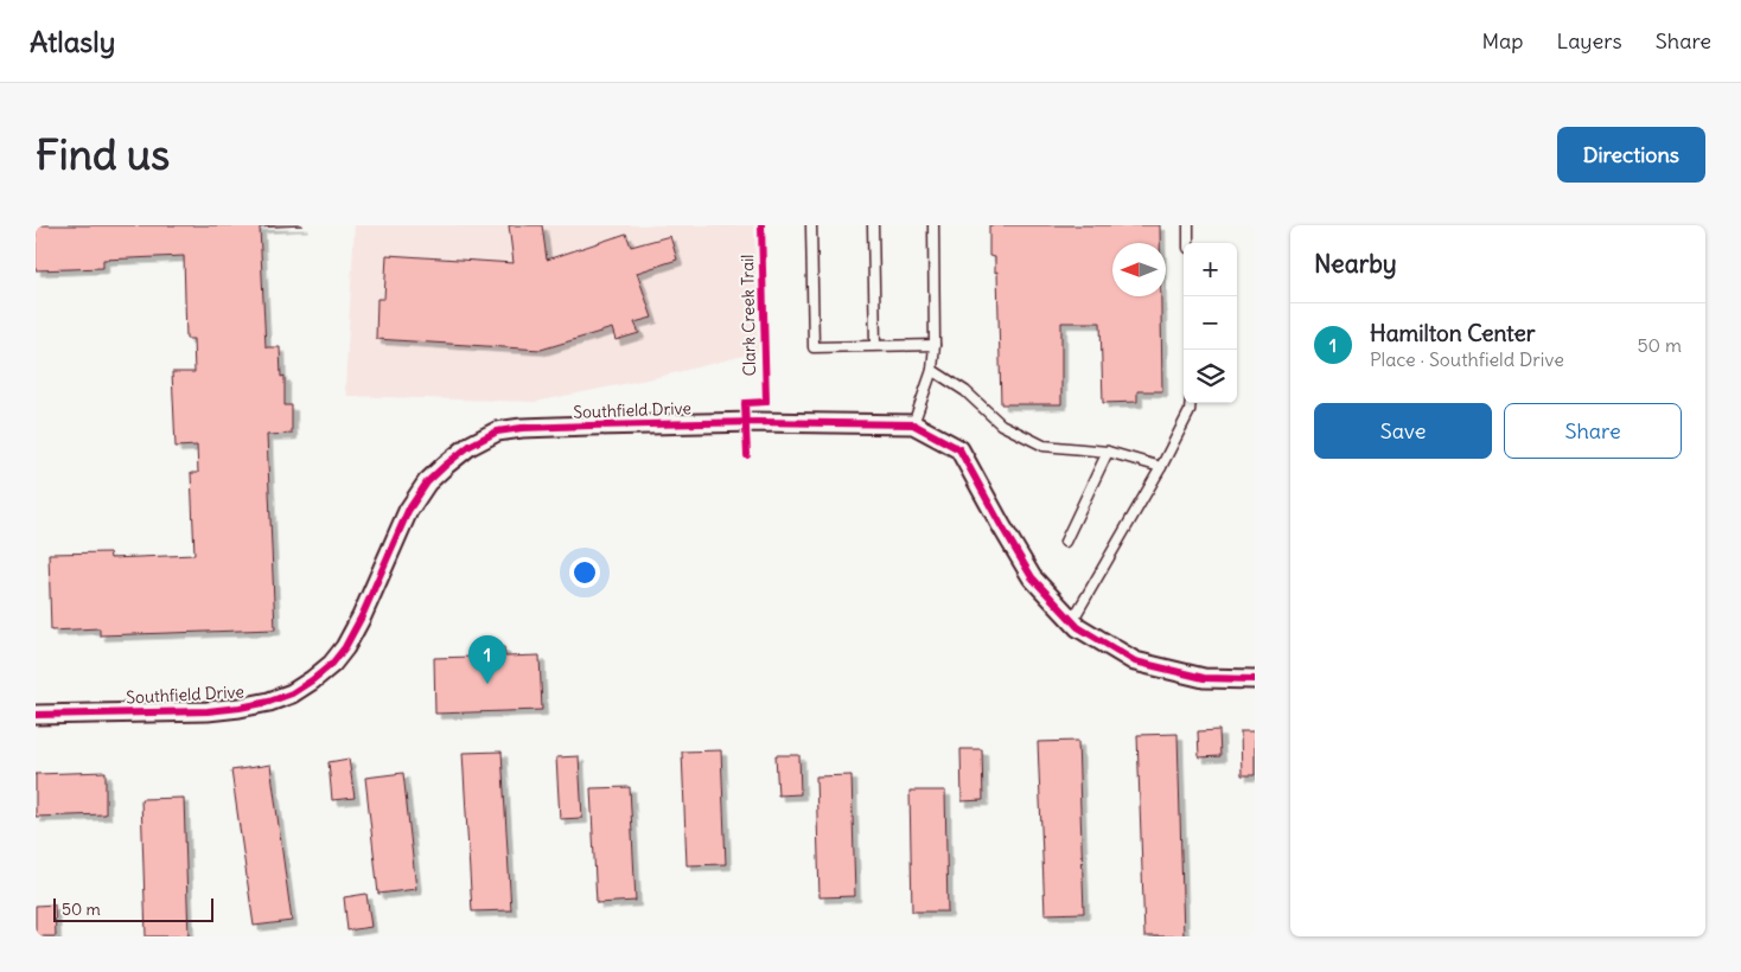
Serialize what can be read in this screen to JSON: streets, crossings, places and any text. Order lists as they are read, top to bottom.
{
  "streets": {
    "street": ["Southfield Drive"],
    "cycle path": ["Clark Creek Trail"]
  },
  "scale_bar": "50 m",
  "north": "left",
  "page": {
    "header": "Atlasly",
    "nav": ["Map", "Layers", "Share"],
    "buttons": [
      "Directions",
      ["Save", "Share"]
    ],
    "title": "Find us",
    "heading": "Nearby",
    "map_buttons": ["+", "−"],
    "list": [
      {
        "mark": "1",
        "name": "Hamilton Center",
        "note": "Place · Southfield Drive",
        "value": "50 m"
      }
    ],
    "pins": "1",
    "scale": "50 m"
  }
}
